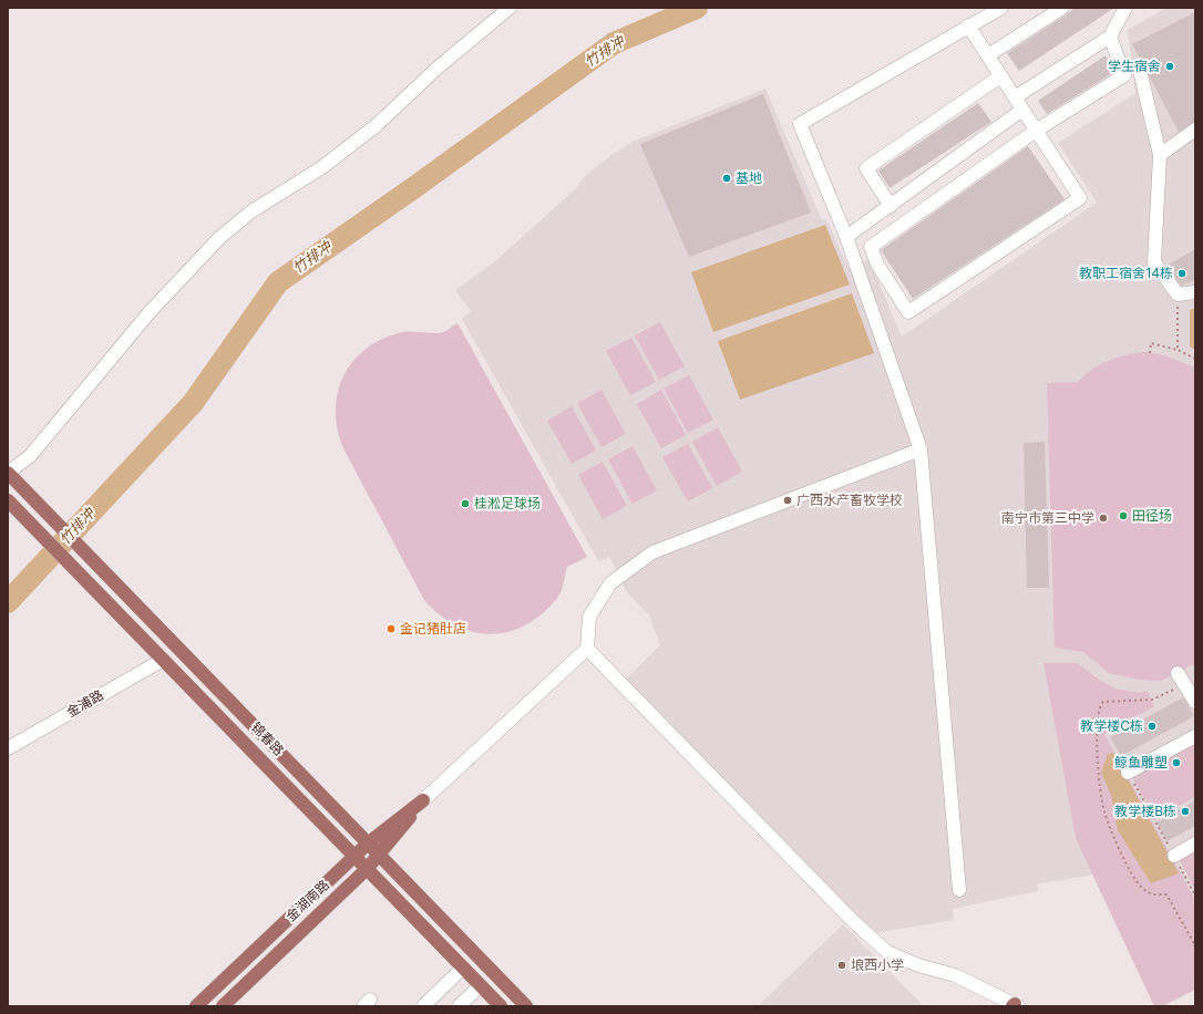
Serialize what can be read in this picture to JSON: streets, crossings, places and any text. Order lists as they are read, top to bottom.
{
  "streets": {
    "main road": ["锦春路", "金湖南路"],
    "street": ["金浦路"]
  },
  "crossings": [
    ["金浦路", "锦春路"],
    ["锦春路", "金湖南路"]
  ],
  "water": ["竹排冲"],
  "places": [
    "学生宿舍",
    "基地",
    "教职工宿舍14栋",
    "广西水产畜牧学校",
    "桂淞足球场",
    "田径场",
    "南宁市第三中学",
    "金记猪肚店",
    "教学楼C栋",
    "鲸鱼雕塑",
    "教学楼B栋",
    "埌西小学"
  ]
}
